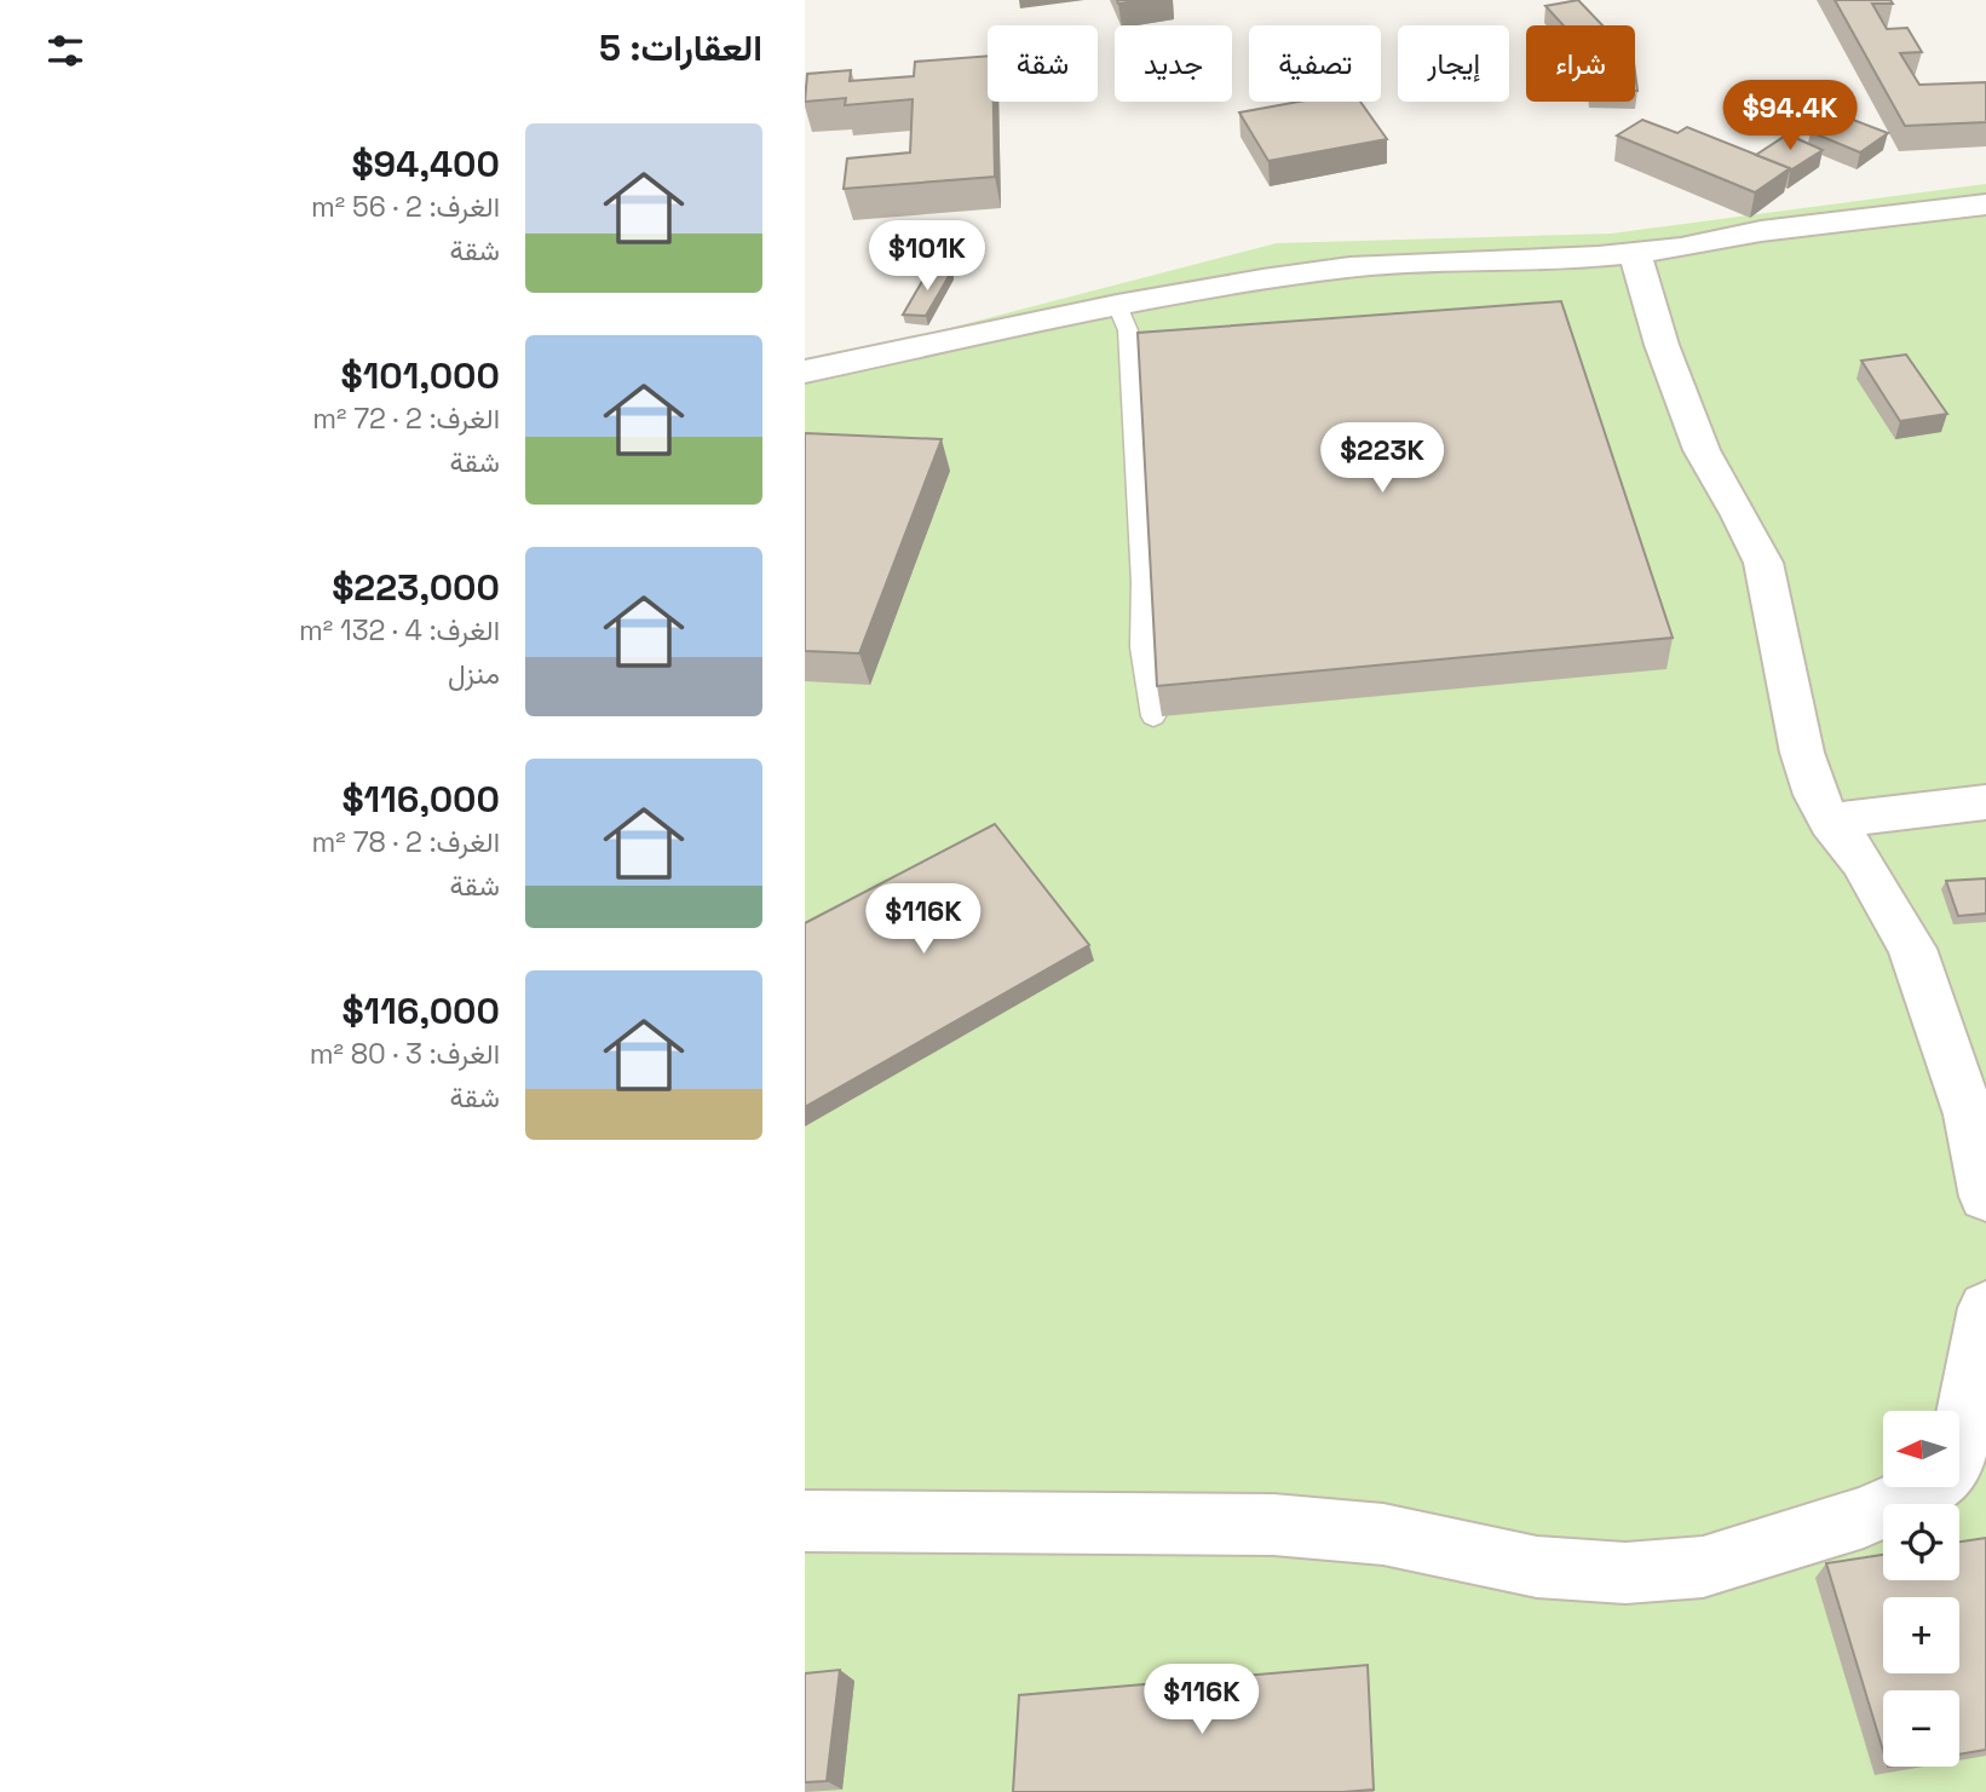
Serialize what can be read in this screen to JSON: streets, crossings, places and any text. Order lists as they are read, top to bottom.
{
  "north": "left",
  "page": {
    "heading": "العقارات: 5",
    "chip": [
      "شراء",
      "إيجار",
      "تصفية",
      "جديد",
      "شقة"
    ],
    "price": [
      "$94.4K",
      "$101K",
      "$223K",
      "$116K",
      "$116K"
    ],
    "list": [
      {
        "name": "$94,400",
        "note": "الغرف: 2 · 56 m² · شقة"
      },
      {
        "name": "$101,000",
        "note": "الغرف: 2 · 72 m² · شقة"
      },
      {
        "name": "$223,000",
        "note": "الغرف: 4 · 132 m² · منزل"
      },
      {
        "name": "$116,000",
        "note": "الغرف: 2 · 78 m² · شقة"
      },
      {
        "name": "$116,000",
        "note": "الغرف: 3 · 80 m² · شقة"
      }
    ],
    "map_buttons": ["+", "−"]
  }
}
